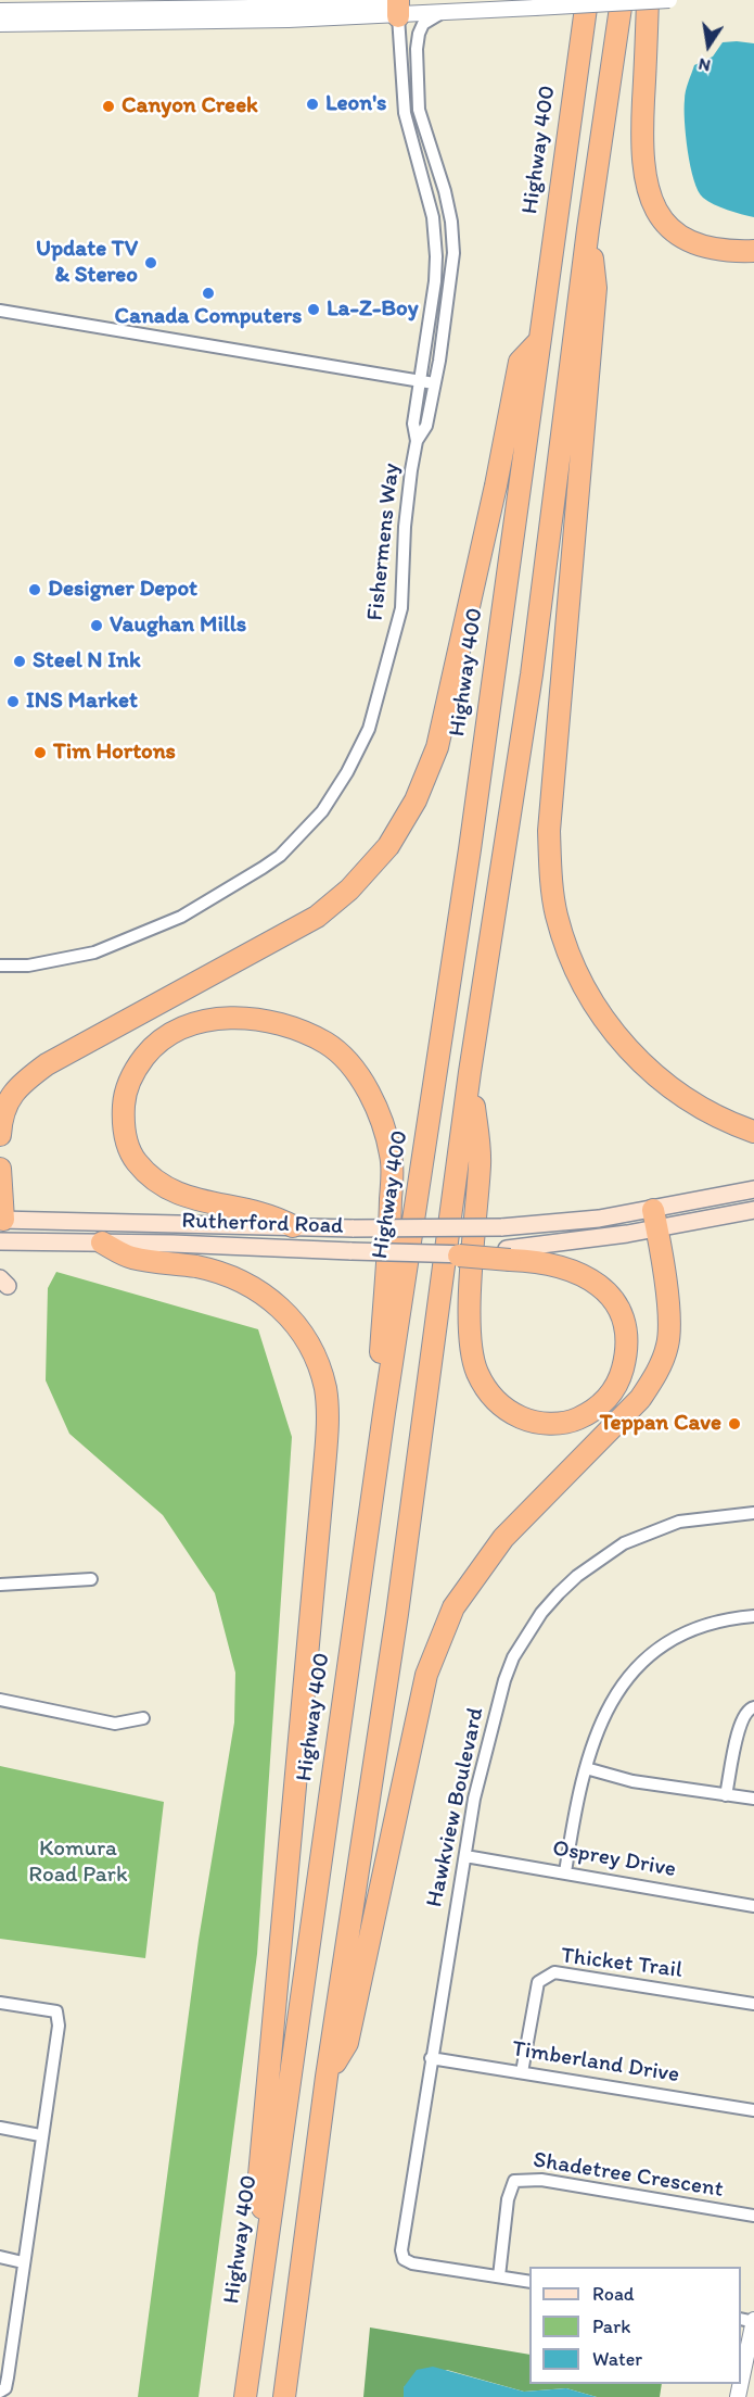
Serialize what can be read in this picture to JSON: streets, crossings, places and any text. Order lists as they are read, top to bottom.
{
  "streets": {
    "highway": ["Highway 400"],
    "main road": ["Rutherford Road"],
    "street": [
      "Fishermens Way",
      "Hawkview Boulevard",
      "Osprey Drive",
      "Thicket Trail",
      "Timberland Drive",
      "Shadetree Crescent"
    ]
  },
  "crossings": [
    ["Hawkview Boulevard", "Osprey Drive"],
    ["Hawkview Boulevard", "Timberland Drive"],
    ["Hawkview Boulevard", "Shadetree Crescent"],
    ["Thicket Trail", "Timberland Drive"]
  ],
  "parks": ["Komura Road Park"],
  "places": [
    "Leon's",
    "Canyon Creek",
    "Update TV & Stereo",
    "Canada Computers",
    "La-Z-Boy",
    "Designer Depot",
    "Vaughan Mills",
    "Steel N Ink",
    "INS Market",
    "Tim Hortons",
    "Teppan Cave"
  ],
  "legend": ["Road", "Park", "Water"],
  "north": "bottom"
}
